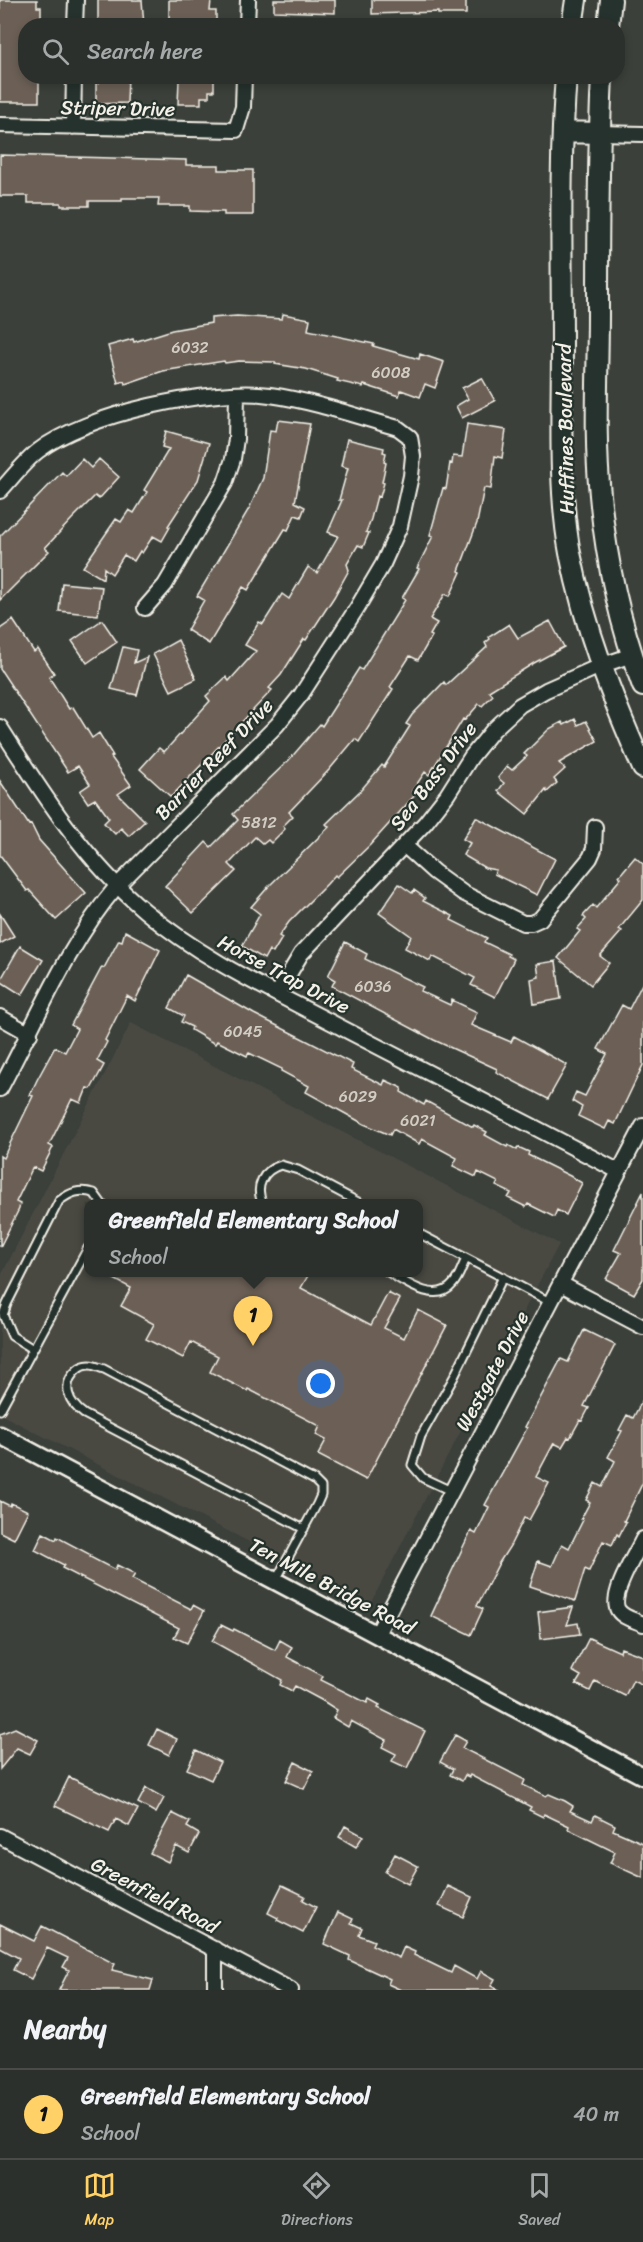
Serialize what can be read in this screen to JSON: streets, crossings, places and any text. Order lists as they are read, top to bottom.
{
  "streets": {
    "main road": ["Huffines Boulevard"],
    "street": [
      "Striper Drive",
      "Barrier Reef Drive",
      "Sea Bass Drive",
      "Horse Trap Drive",
      "Westgate Drive",
      "Ten Mile Bridge Road",
      "Greenfield Road"
    ]
  },
  "crossings": [
    ["Huffines Boulevard", "Sea Bass Drive"],
    ["Barrier Reef Drive", "Horse Trap Drive"],
    ["Sea Bass Drive", "Horse Trap Drive"],
    ["Horse Trap Drive", "Westgate Drive"],
    ["Westgate Drive", "Ten Mile Bridge Road"]
  ],
  "house_numbers": [
    "6032",
    "6008",
    "5812",
    "6036",
    "6045",
    "6029",
    "6021"
  ],
  "page": {
    "search": "Search here",
    "popup": ["Greenfield Elementary School", "School"],
    "pins": "1",
    "heading": "Nearby",
    "list": [
      {
        "mark": "1",
        "name": "Greenfield Elementary School",
        "note": "School",
        "value": "40 m"
      }
    ],
    "nav": ["Map", "Directions", "Saved"]
  }
}
